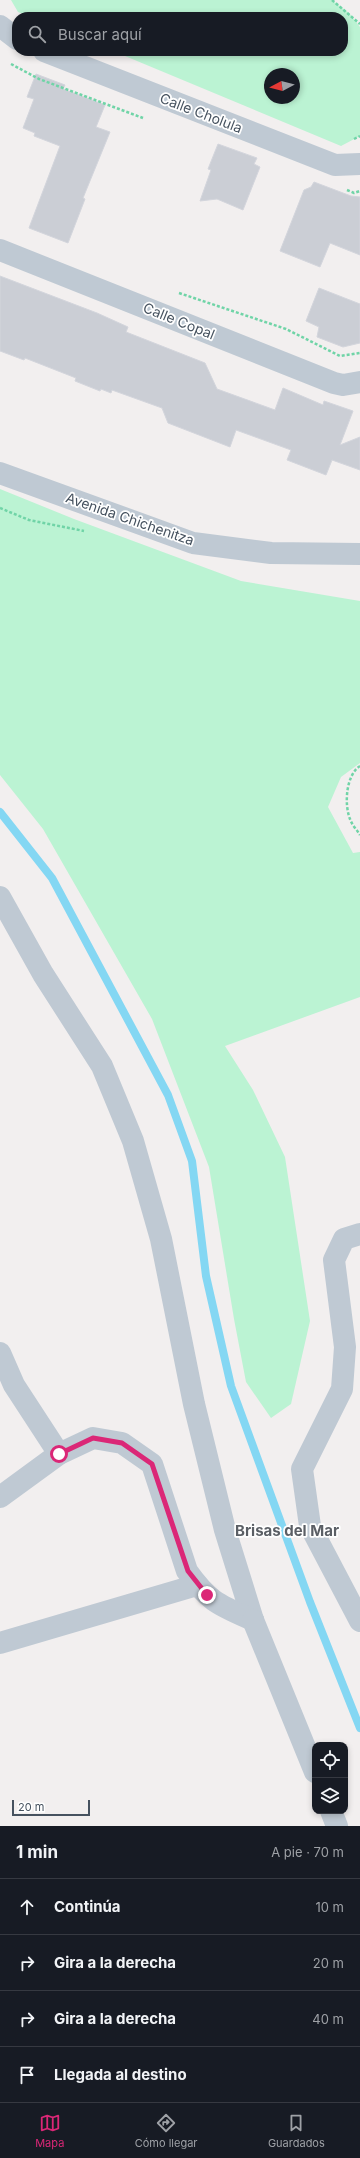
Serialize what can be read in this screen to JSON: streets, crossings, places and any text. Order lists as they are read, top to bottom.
{
  "streets": {
    "street": ["Calle Cholula", "Calle Copal", "Avenida Chichenitza"]
  },
  "districts": ["Brisas del Mar"],
  "scale_bar": "20 m",
  "north": "left",
  "page": {
    "search": "Buscar aquí",
    "scale": "20 m",
    "heading": ["1 min", "A pie · 70 m"],
    "list": [
      ["Continúa", "10 m"],
      ["Gira a la derecha", "20 m"],
      ["Gira a la derecha", "40 m"],
      "Llegada al destino"
    ],
    "nav": ["Mapa", "Cómo llegar", "Guardados"]
  }
}
